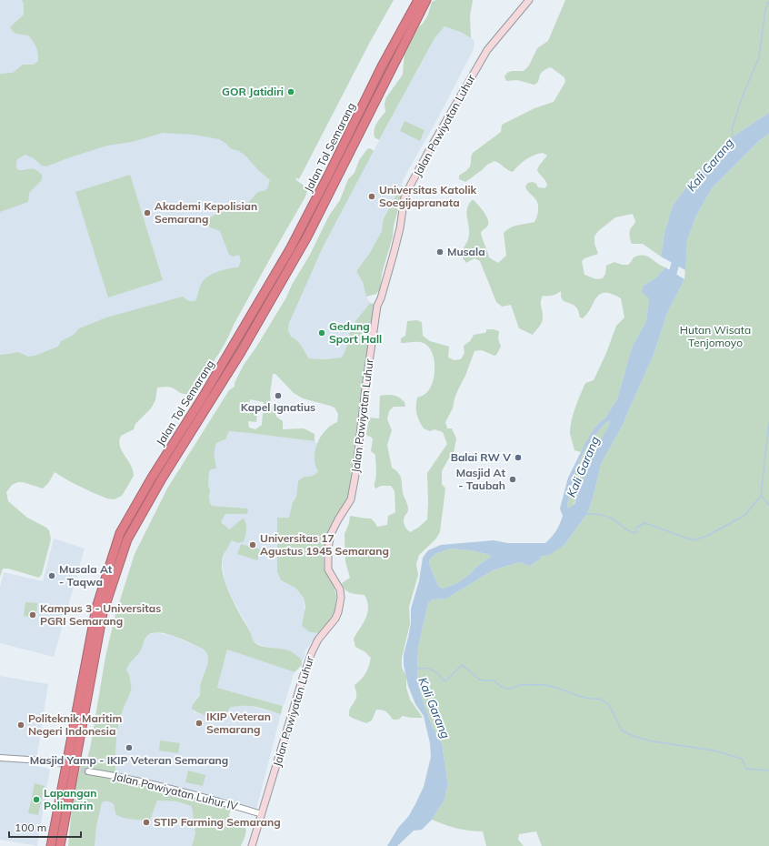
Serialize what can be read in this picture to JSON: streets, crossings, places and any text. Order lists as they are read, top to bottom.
{
  "streets": {
    "highway": ["Jalan Tol Semarang"],
    "main road": ["Jalan Pawiyatan Luhur"],
    "street": ["Jalan Pawiyatan Luhur IV"]
  },
  "crossings": [
    ["Jalan Pawiyatan Luhur", "Jalan Pawiyatan Luhur IV"]
  ],
  "water": ["Kali Garang"],
  "parks": ["Hutan Wisata Tenjomoyo"],
  "places": [
    "GOR Jatidiri",
    "Universitas Katolik Soegijapranata",
    "Akademi Kepolisian Semarang",
    "Musala",
    "Gedung Sport Hall",
    "Kapel Ignatius",
    "Balai RW V",
    "Masjid At - Taubah",
    "Universitas 17 Agustus 1945 Semarang",
    "Musala At - Taqwa",
    "Kampus 3 - Universitas PGRI Semarang",
    "IKIP Veteran Semarang",
    "Politeknik Maritim Negeri Indonesia",
    "Masjid Yamp - IKIP Veteran Semarang",
    "Lapangan Polimarin",
    "STIP Farming Semarang"
  ],
  "scale_bar": "100 m"
}
